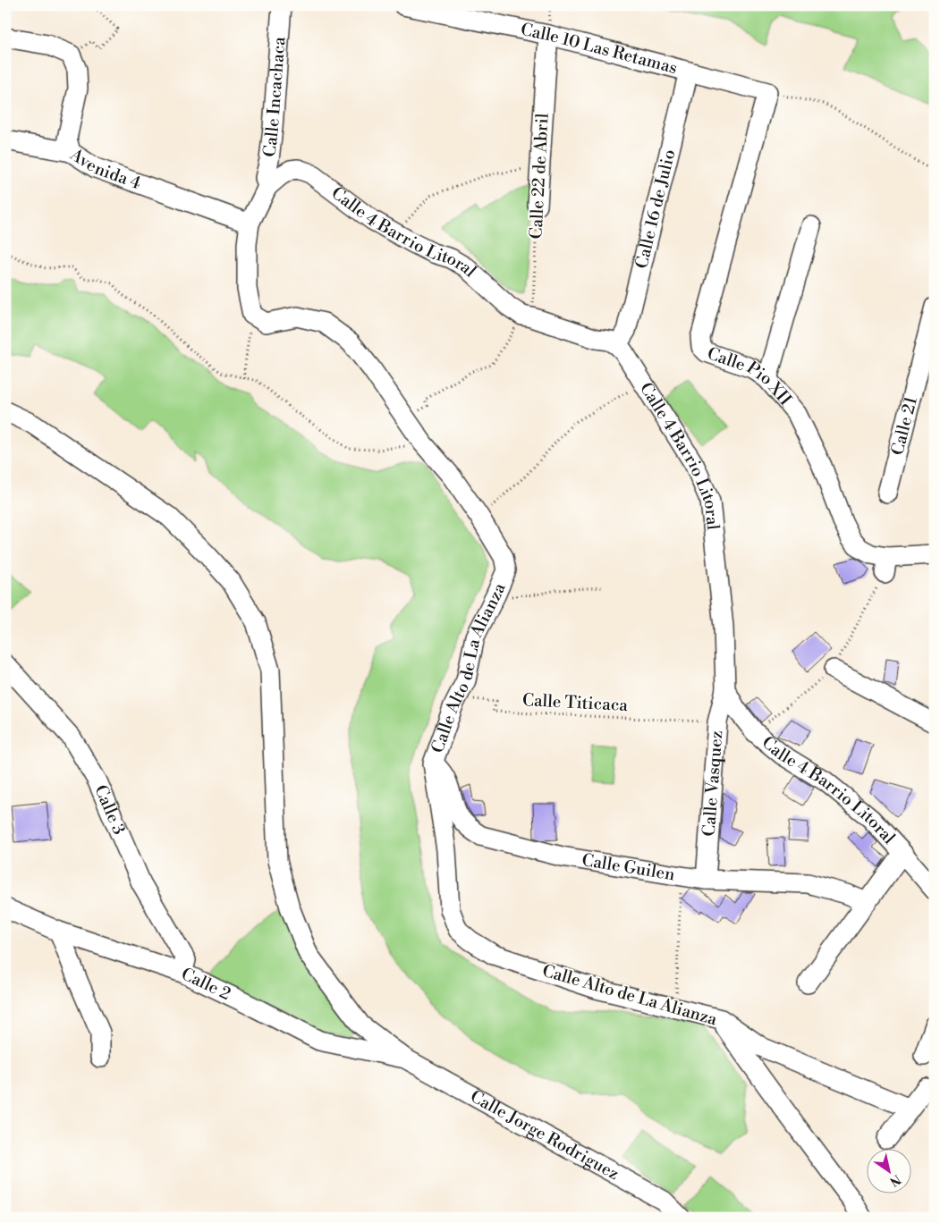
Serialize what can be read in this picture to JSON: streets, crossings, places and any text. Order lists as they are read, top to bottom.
{
  "streets": {
    "street": [
      "Calle 10 Las Retamas",
      "Calle Incachaca",
      "Avenida 4",
      "Calle 22 de Abril",
      "Calle 16 de Julio",
      "Calle 4 Barrio Litoral",
      "Calle Pio XII",
      "Calle 21",
      "Calle Alto de La Alianza",
      "Calle Vasquez",
      "Calle 3",
      "Calle Guilen",
      "Calle 2",
      "Calle Jorge Rodriguez"
    ],
    "path": ["Calle Titicaca"]
  },
  "crossings": [
    ["Calle 10 Las Retamas", "Calle 22 de Abril"],
    ["Calle 10 Las Retamas", "Calle 16 de Julio"],
    ["Calle 10 Las Retamas", "Calle Pio XII"],
    ["Calle Incachaca", "Calle 4 Barrio Litoral"],
    ["Calle 22 de Abril", "Calle 4 Barrio Litoral"],
    ["Calle 22 de Abril", "Calle Alto de La Alianza"],
    ["Calle 16 de Julio", "Calle 4 Barrio Litoral"],
    ["Calle 4 Barrio Litoral", "Calle Vasquez"],
    ["Calle Alto de La Alianza", "Calle Titicaca"],
    ["Calle Alto de La Alianza", "Calle Guilen"],
    ["Calle Titicaca", "Calle Vasquez"],
    ["Calle Vasquez", "Calle Guilen"],
    ["Calle 3", "Calle 2"],
    ["Calle 2", "Calle Jorge Rodriguez"]
  ],
  "north": "bottom right"
}
